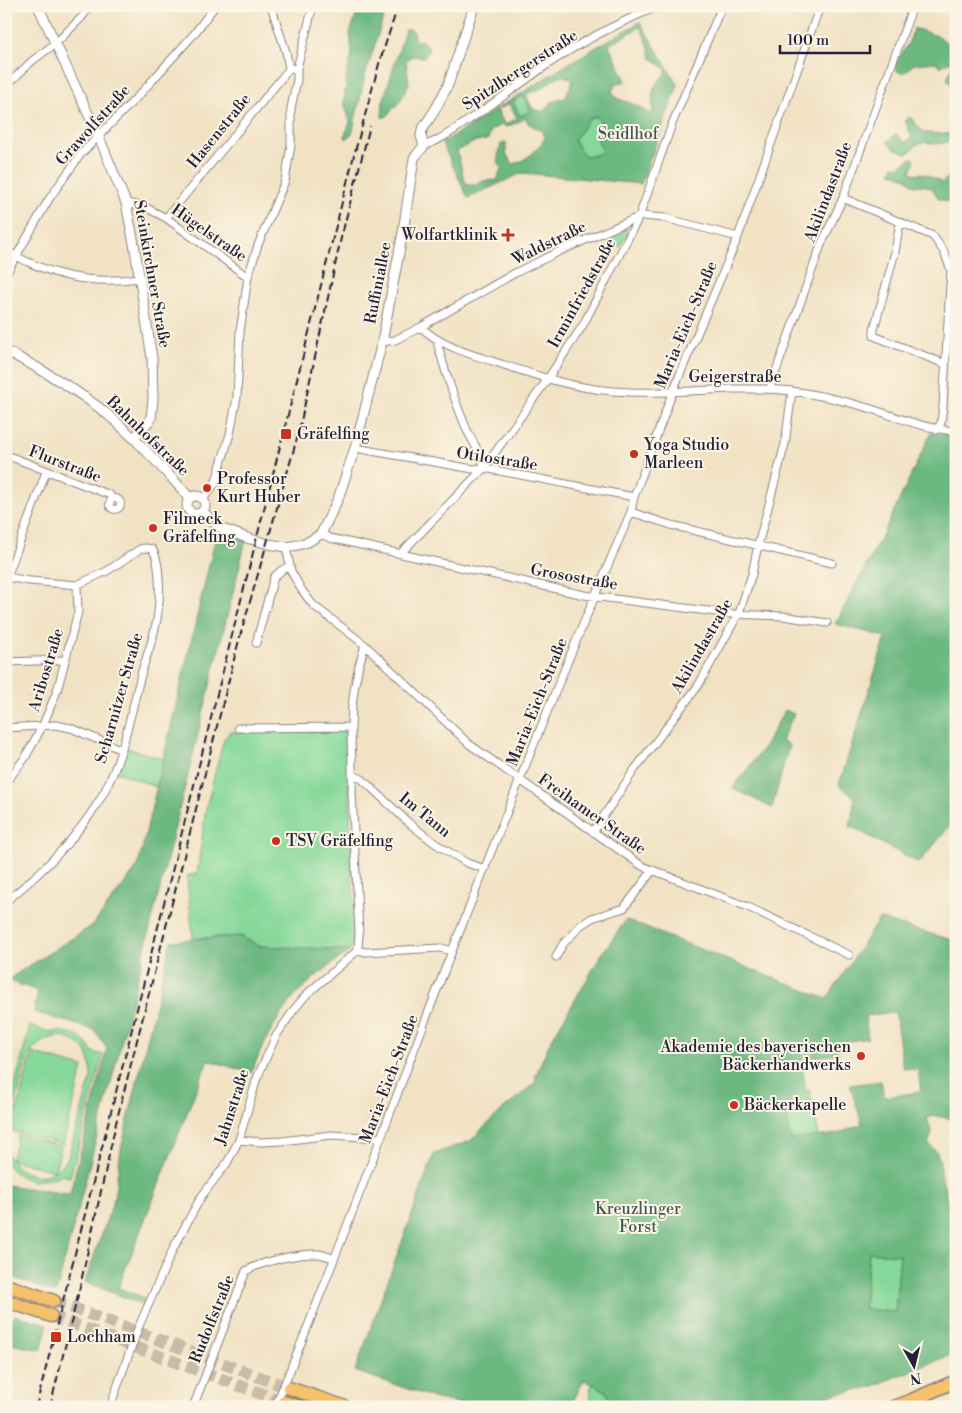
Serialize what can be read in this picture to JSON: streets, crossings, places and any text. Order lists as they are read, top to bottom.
{
  "streets": {
    "street": [
      "Spitzlbergerstraße",
      "Grawolfstraße",
      "Hasenstraße",
      "Akilindastraße",
      "Hügelstraße",
      "Waldstraße",
      "Steinkirchner Straße",
      "Ruffiniallee",
      "Irminfriedstraße",
      "Maria-Eich-Straße",
      "Geigerstraße",
      "Bahnhofstraße",
      "Otilostraße",
      "Flurstraße",
      "Grosostraße",
      "Aribostraße",
      "Scharnitzer Straße",
      "Freihamer Straße",
      "Im Tann",
      "Jahnstraße",
      "Rudolfstraße"
    ]
  },
  "crossings": [
    ["Spitzlbergerstraße", "Ruffiniallee"],
    ["Grawolfstraße", "Steinkirchner Straße"],
    ["Hasenstraße", "Hügelstraße"],
    ["Akilindastraße", "Geigerstraße"],
    ["Akilindastraße", "Grosostraße"],
    ["Akilindastraße", "Freihamer Straße"],
    ["Hügelstraße", "Steinkirchner Straße"],
    ["Waldstraße", "Ruffiniallee"],
    ["Waldstraße", "Irminfriedstraße"],
    ["Waldstraße", "Maria-Eich-Straße"],
    ["Waldstraße", "Geigerstraße"],
    ["Steinkirchner Straße", "Bahnhofstraße"],
    ["Ruffiniallee", "Otilostraße"],
    ["Ruffiniallee", "Grosostraße"],
    ["Irminfriedstraße", "Geigerstraße"],
    ["Irminfriedstraße", "Otilostraße"],
    ["Irminfriedstraße", "Grosostraße"],
    ["Maria-Eich-Straße", "Geigerstraße"],
    ["Maria-Eich-Straße", "Otilostraße"],
    ["Maria-Eich-Straße", "Grosostraße"],
    ["Maria-Eich-Straße", "Freihamer Straße"],
    ["Maria-Eich-Straße", "Im Tann"],
    ["Maria-Eich-Straße", "Rudolfstraße"],
    ["Bahnhofstraße", "Freihamer Straße"],
    ["Aribostraße", "Scharnitzer Straße"]
  ],
  "parks": ["Seidlhof", "Kreuzlinger Forst"],
  "places": {
    "health": ["Wolfartklinik"],
    "transit": ["Gräfelfing", "Lochham"],
    "other": [
      "Yoga Studio Marleen",
      "Professor Kurt Huber",
      "Filmeck Gräfelfing",
      "TSV Gräfelfing",
      "Akademie des bayerischen Bäckerhandwerks",
      "Bäckerkapelle"
    ]
  },
  "scale_bar": "100 m",
  "north": "bottom"
}
